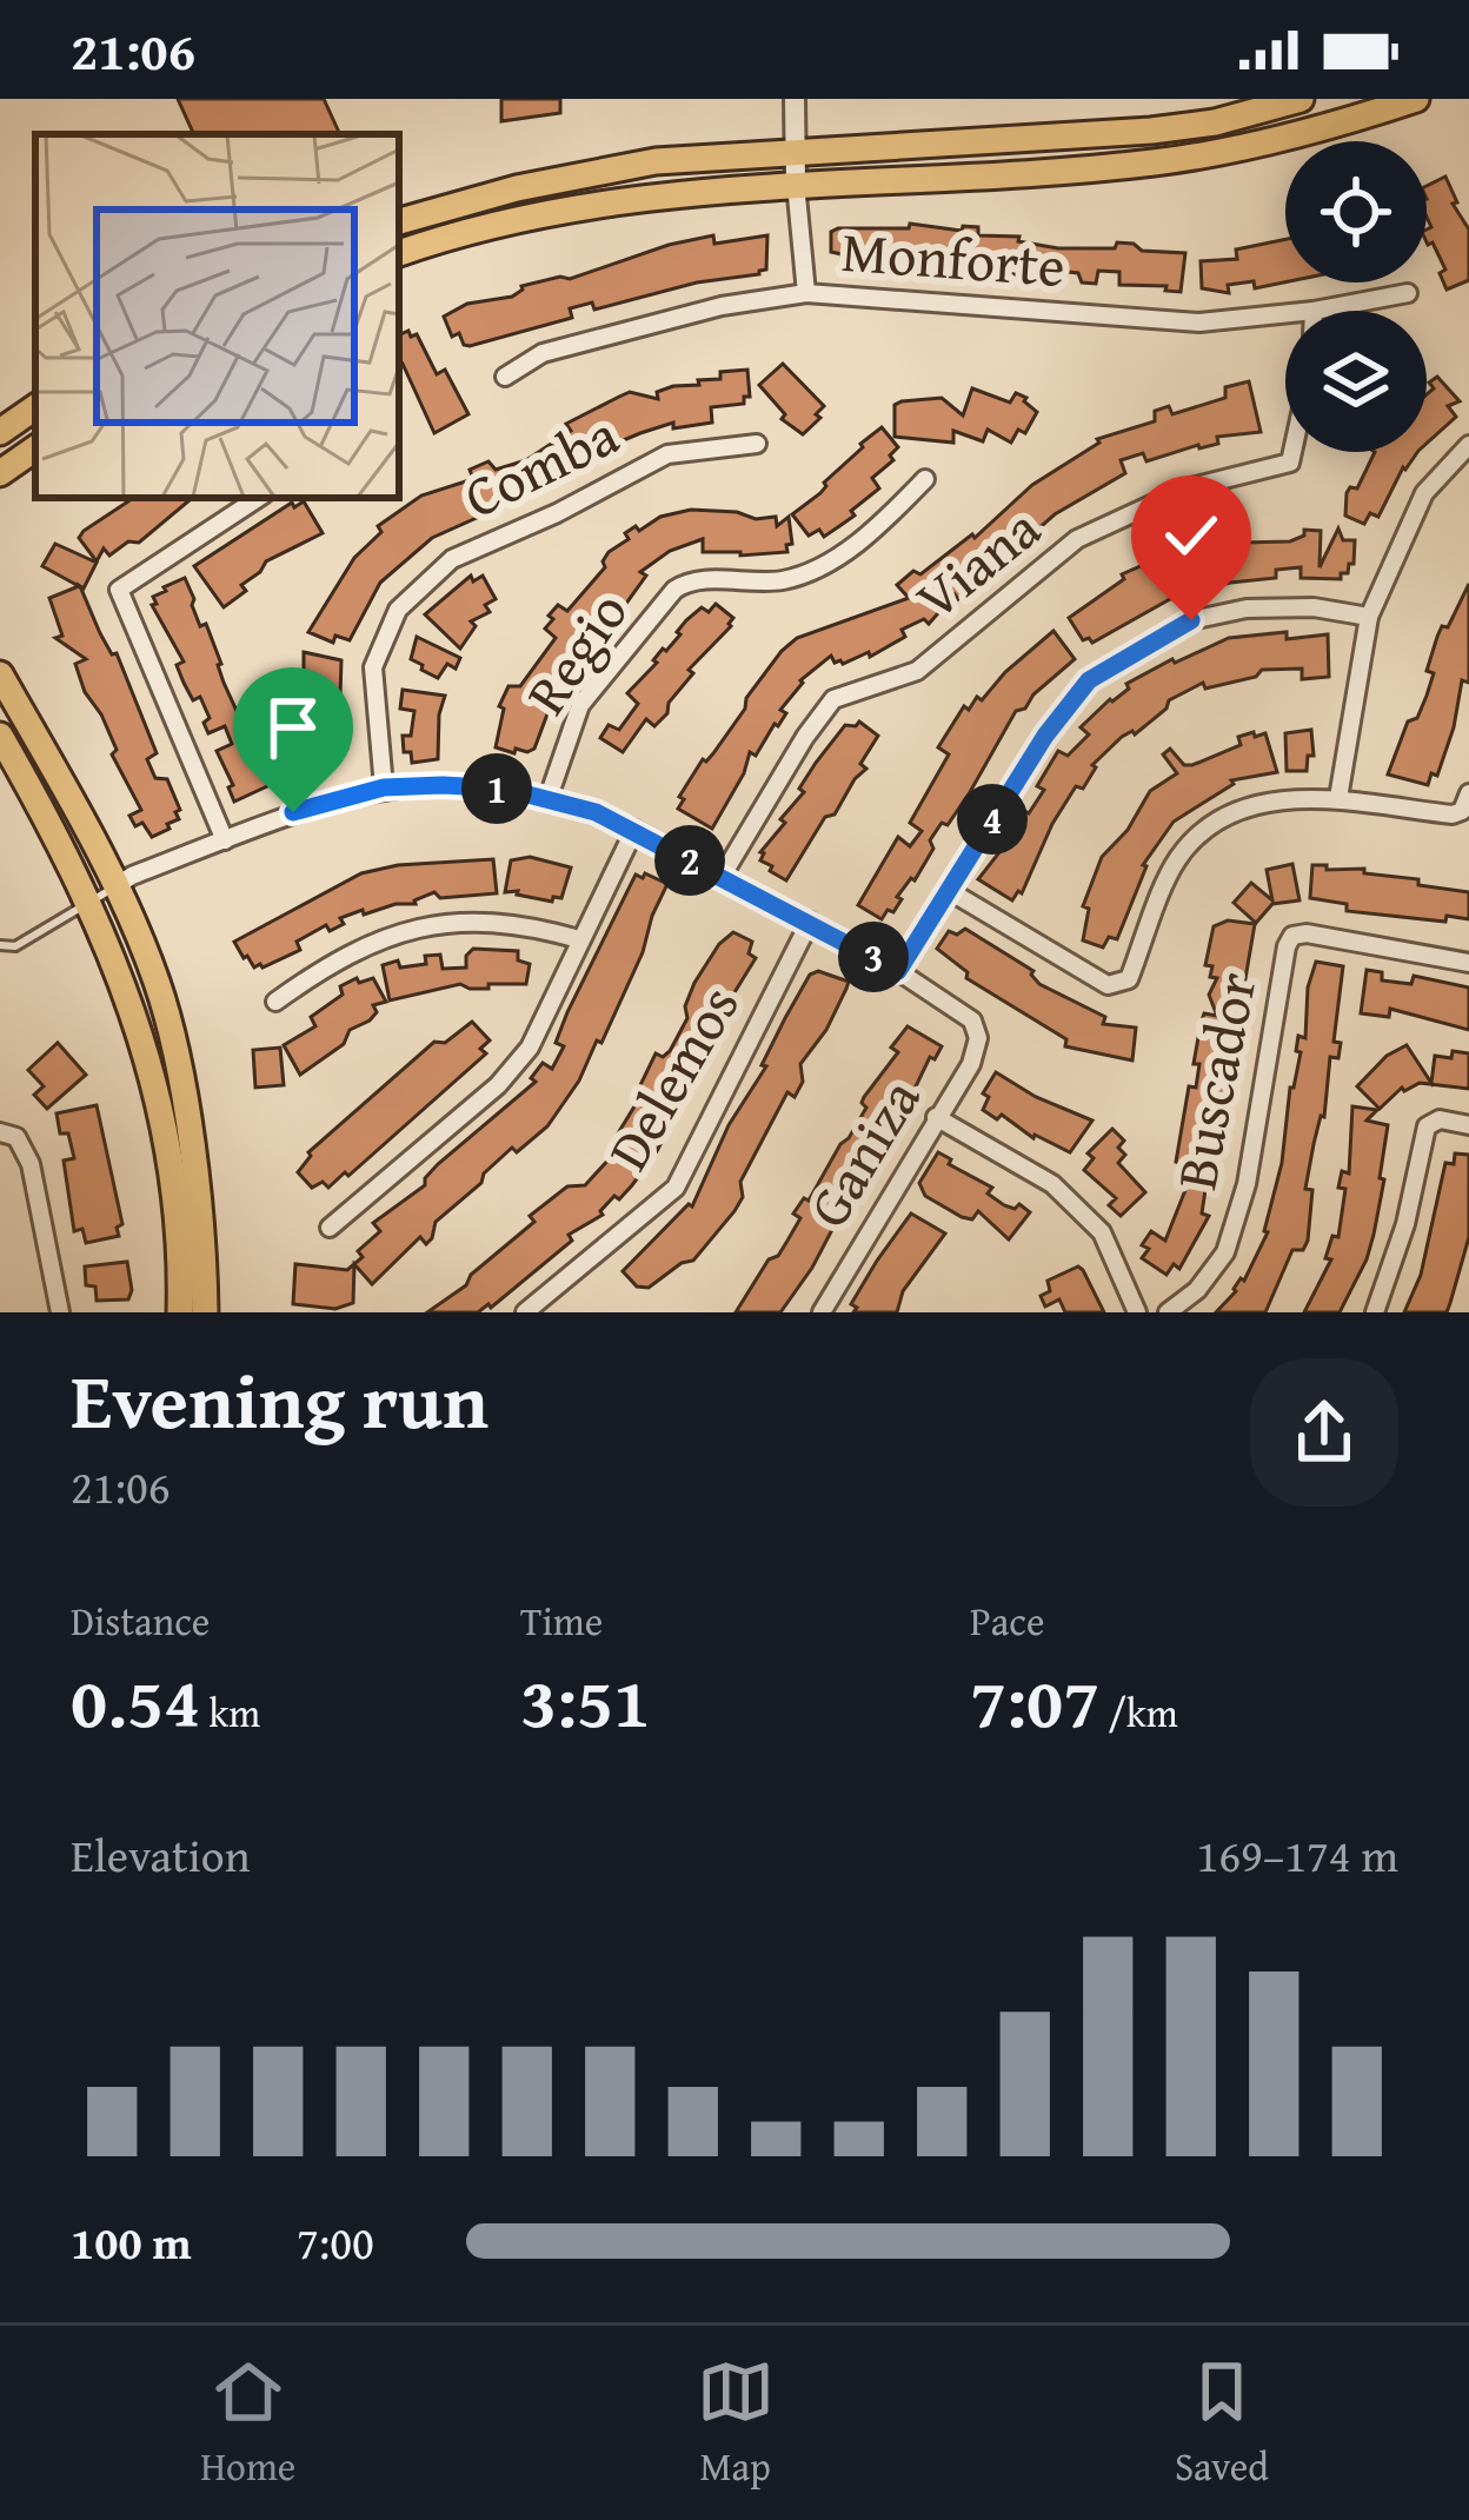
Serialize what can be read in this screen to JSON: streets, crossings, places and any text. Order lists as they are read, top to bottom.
{
  "streets": {
    "street": [
      "Monforte",
      "Comba",
      "Viana",
      "Regio",
      "Delemos",
      "Buscador",
      "Ganiza"
    ]
  },
  "page": {
    "status": "21:06",
    "pins": [
      "1",
      "4",
      "2",
      "3"
    ],
    "heading": ["Evening run", "21:06"],
    "stats": [
      ["Distance", "0.54 km"],
      ["Time", "3:51"],
      ["Pace", "7:07 /km"]
    ],
    "chart": ["Elevation", "169–174 m"],
    "list": [
      {
        "name": "100 m",
        "note": "7:00"
      }
    ],
    "tabs": ["Home", "Map", "Saved"]
  }
}
